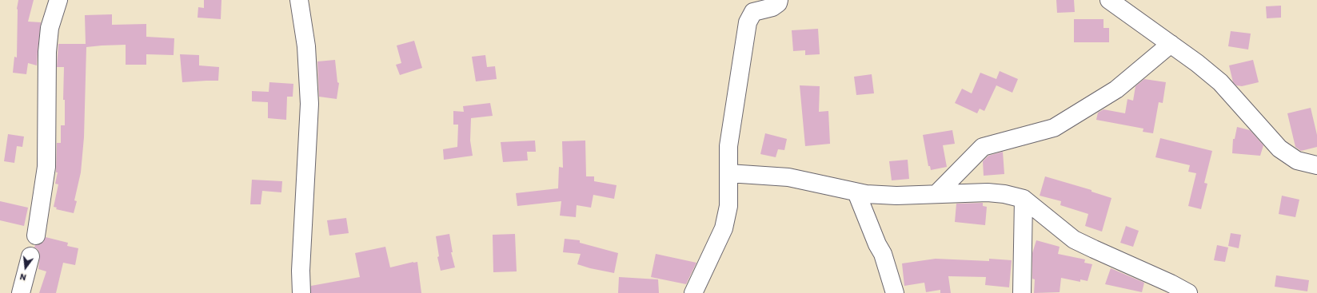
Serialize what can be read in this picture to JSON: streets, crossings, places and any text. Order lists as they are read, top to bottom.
{
  "north": "bottom"
}
